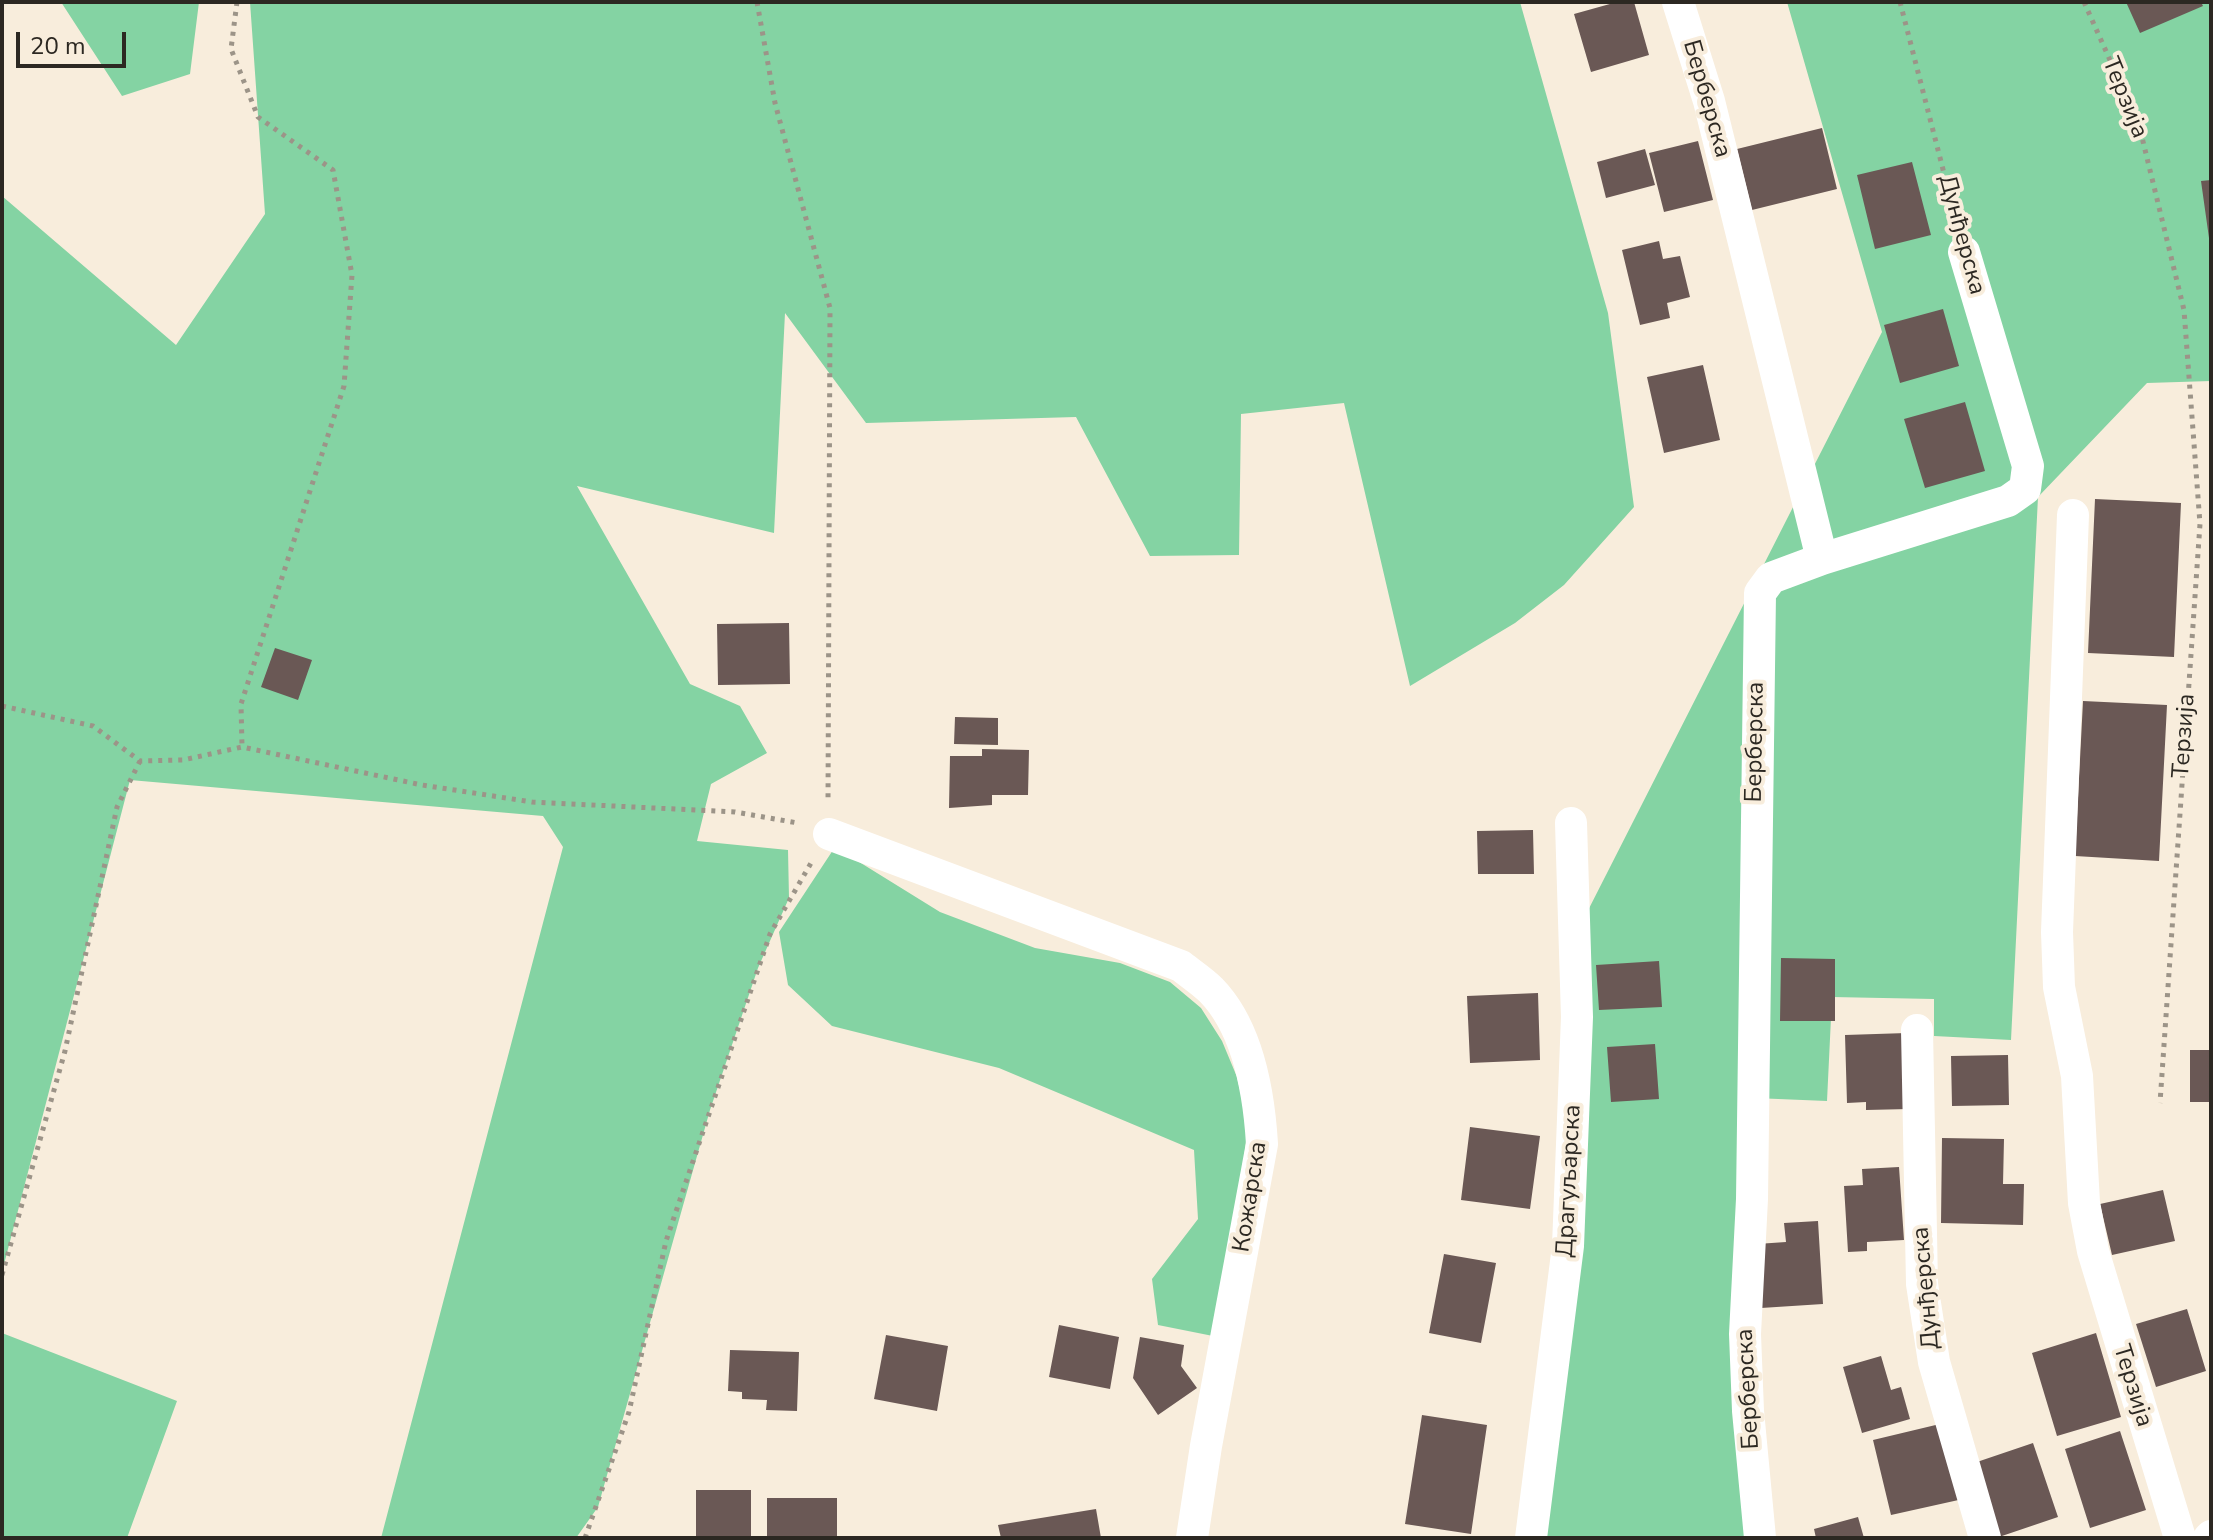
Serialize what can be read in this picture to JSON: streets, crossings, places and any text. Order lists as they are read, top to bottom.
{
  "streets": {
    "street": [
      "Терзија",
      "Берберска",
      "Дунђерска",
      "Драгуљарска",
      "Кожарска"
    ]
  },
  "crossings": [
    ["Берберска", "Дунђерска"]
  ],
  "scale_bar": "20 m"
}
